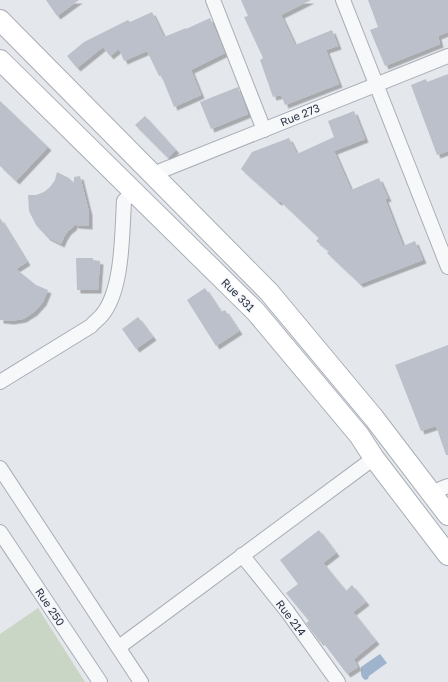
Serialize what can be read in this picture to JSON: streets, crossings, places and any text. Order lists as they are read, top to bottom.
{
  "streets": {
    "street": [
      "Rue 273",
      "Rue 331",
      "Rue 250",
      "Rue 214"
    ]
  }
}
